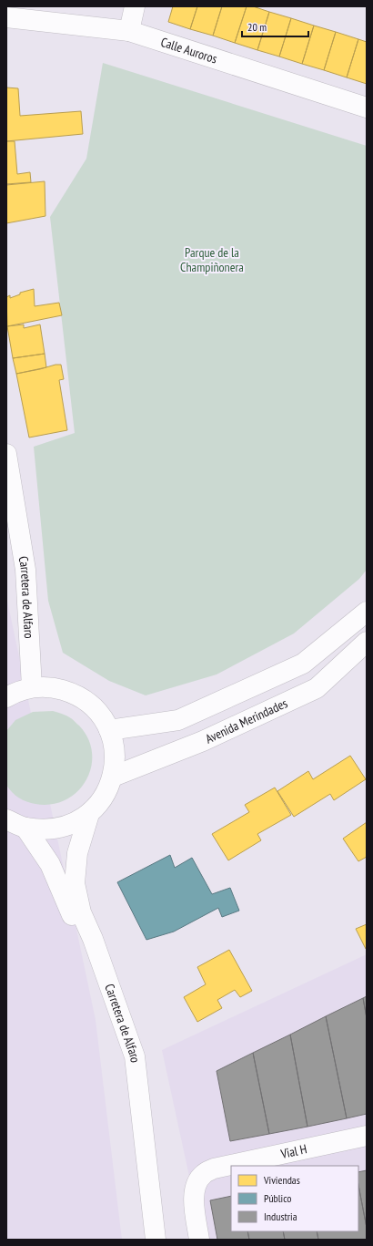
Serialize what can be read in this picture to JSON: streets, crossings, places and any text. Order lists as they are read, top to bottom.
{
  "streets": {
    "main road": [
      "Calle Auroros",
      "Carretera de Alfaro",
      "Avenida Merindades",
      "Vial H"
    ]
  },
  "parks": ["Parque de la Champiñonera"],
  "legend": ["Viviendas", "Público", "Industria"],
  "scale_bar": "20 m"
}
